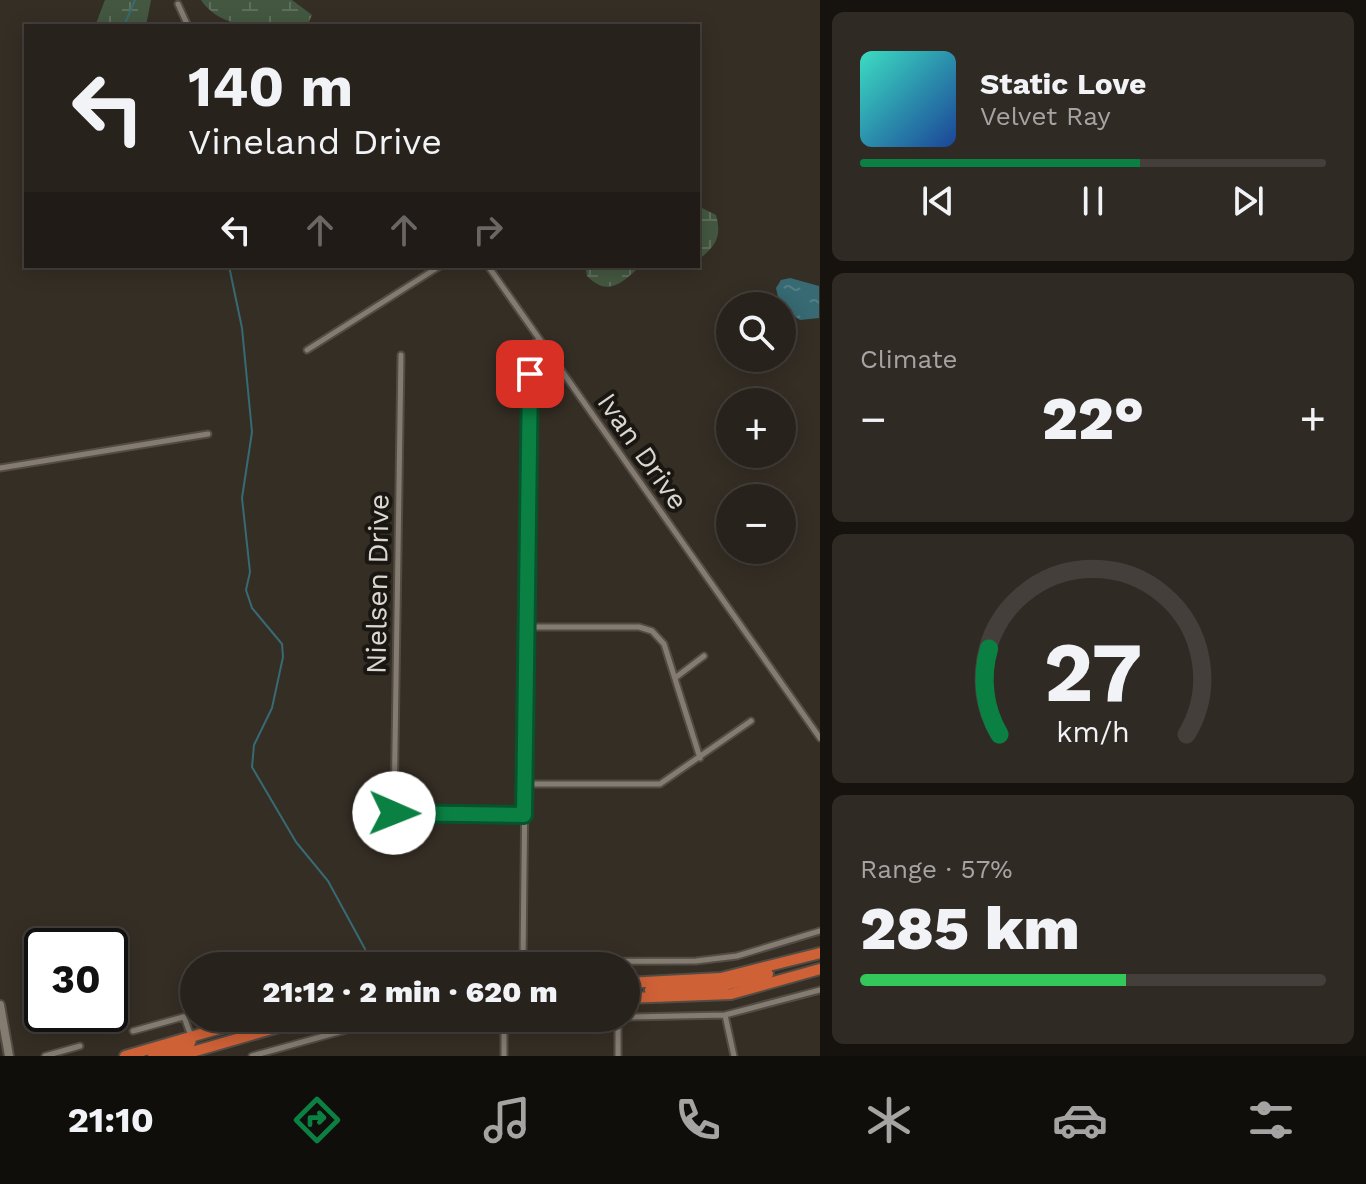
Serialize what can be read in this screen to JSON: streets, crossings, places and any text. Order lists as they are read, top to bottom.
{
  "streets": {
    "street": ["Ivan Drive", "Nielsen Drive"]
  },
  "page": {
    "turn": ["140 m", "Vineland Drive"],
    "song": ["Static Love", "Velvet Ray"],
    "tile": [
      "Climate",
      ["Range · 57%", "285 km"]
    ],
    "map_buttons": ["+", "−"],
    "heat": ["−", "22°", "+"],
    "limit": "30",
    "trip": "21:12 · 2 min · 620 m",
    "tabs": "21:10",
    "gauge": ["27", "km/h"]
  }
}
